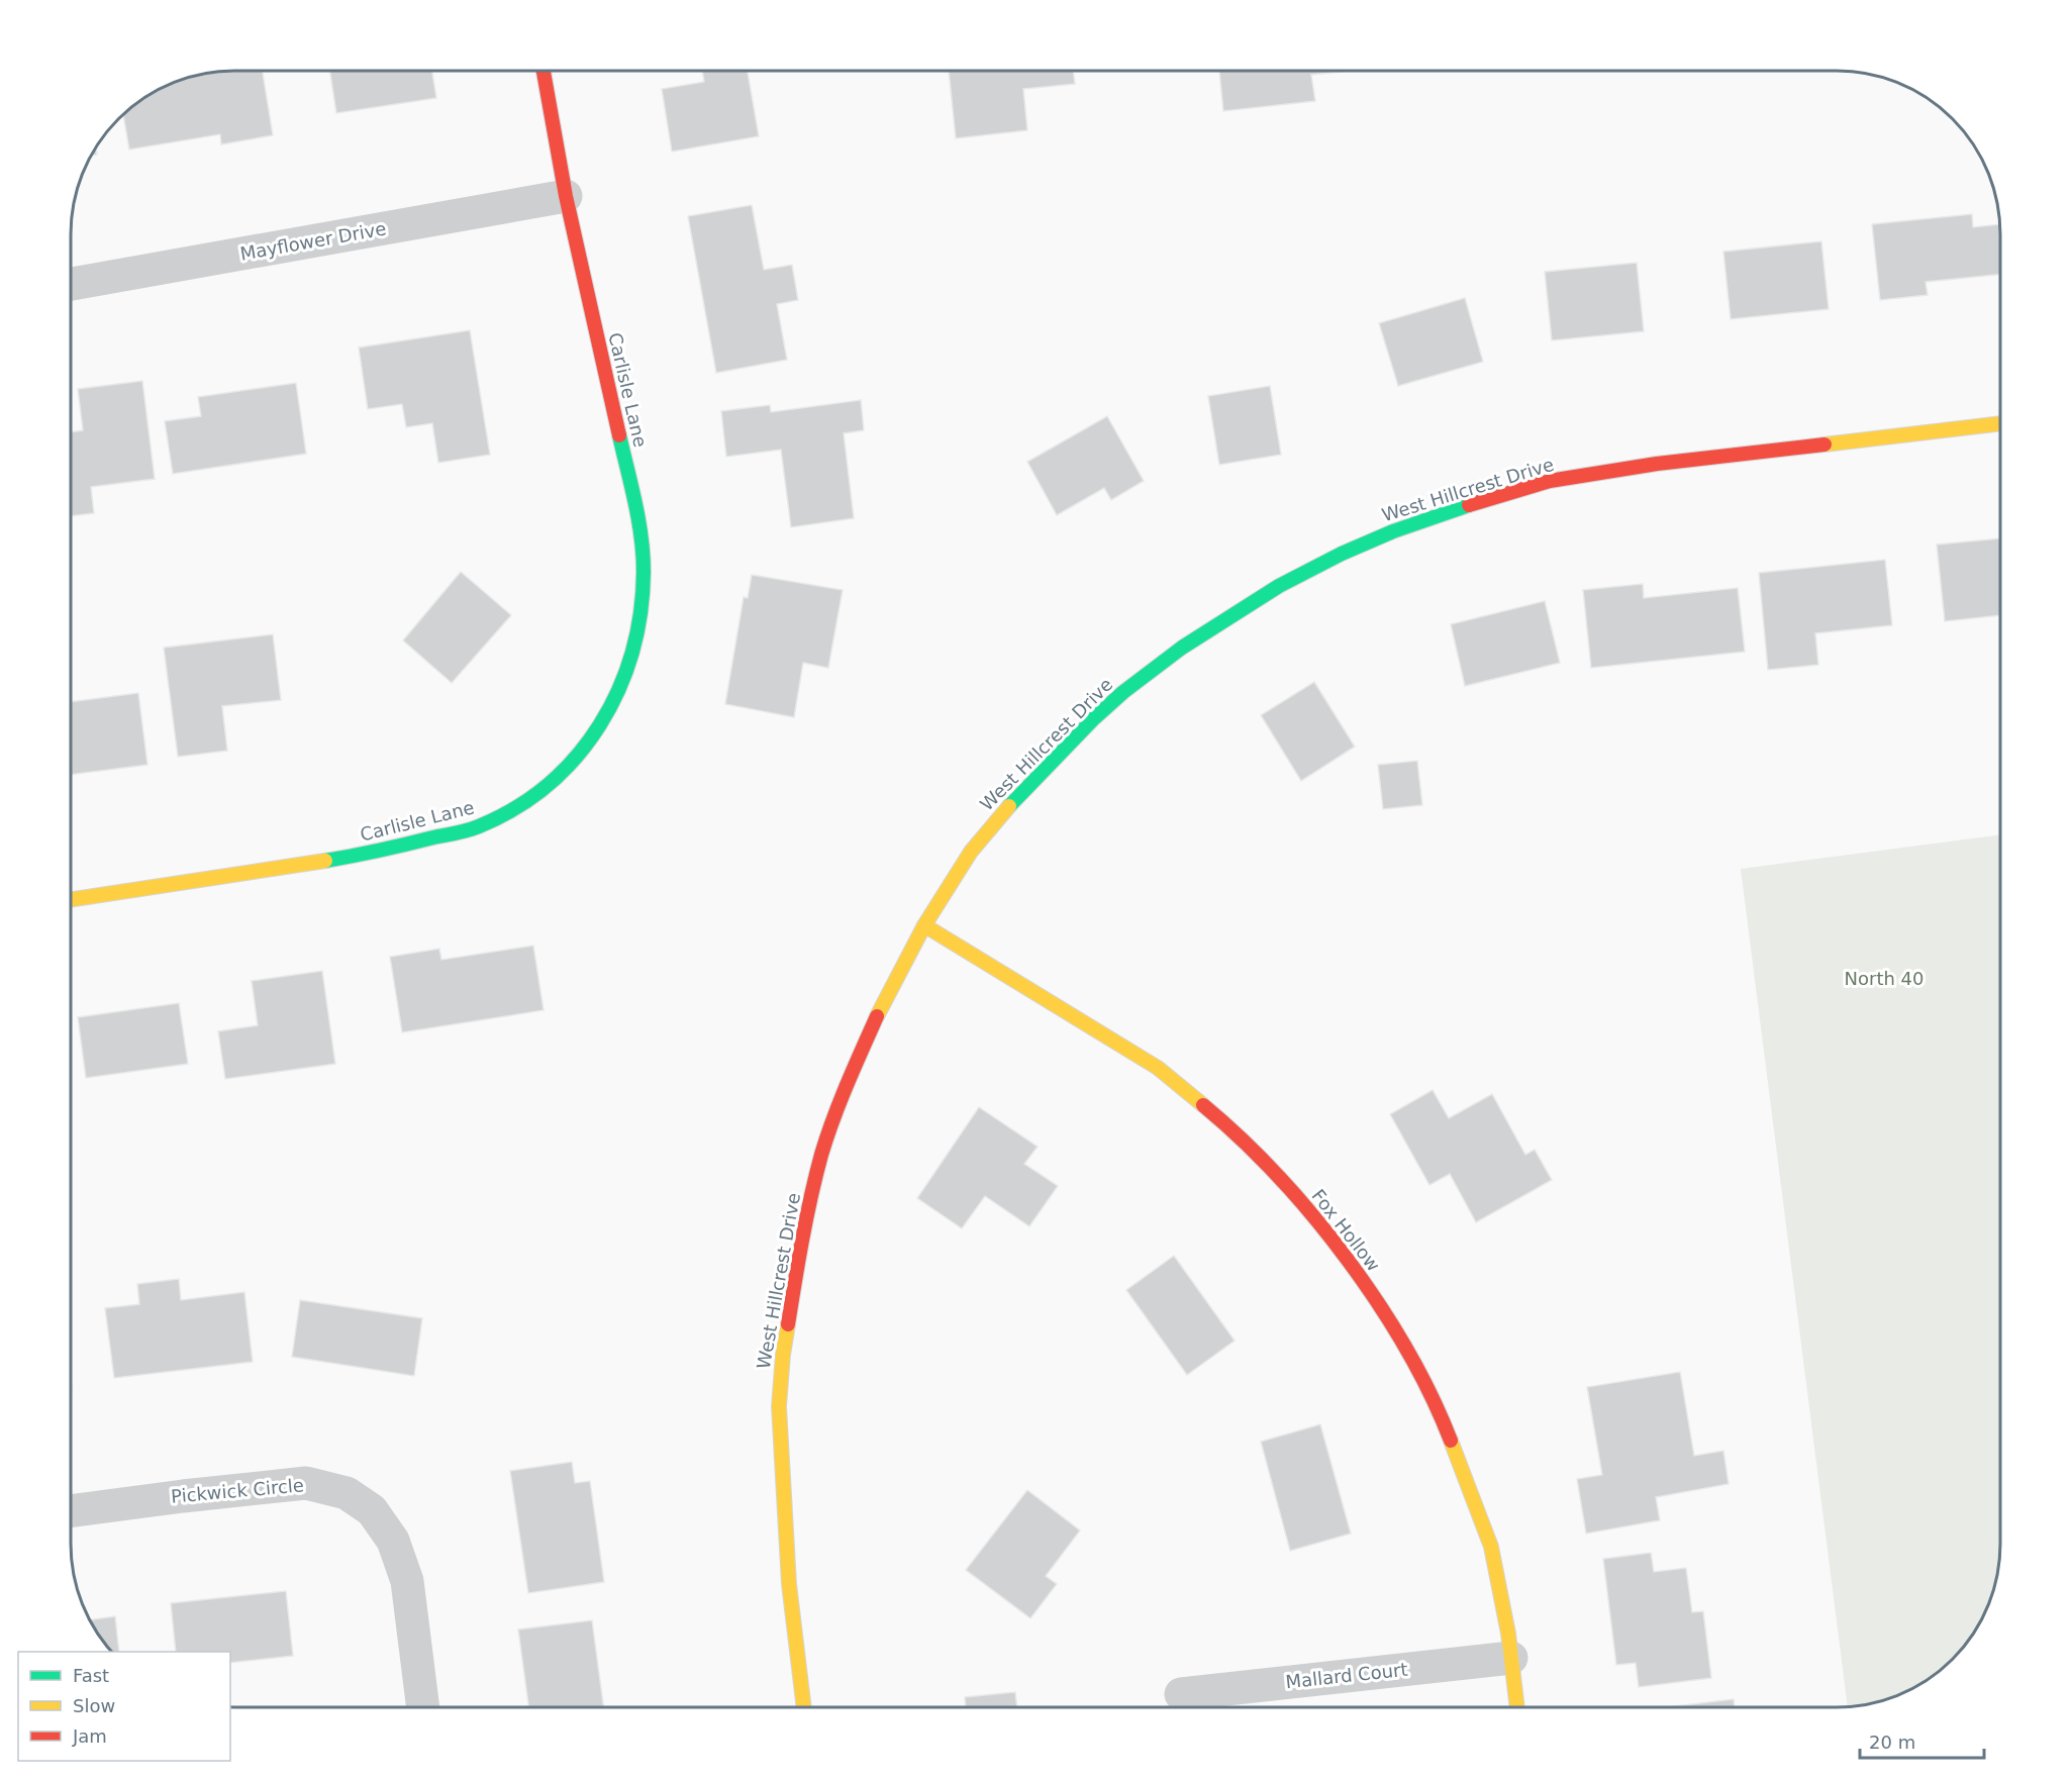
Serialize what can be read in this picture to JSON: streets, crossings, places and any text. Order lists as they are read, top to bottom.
{
  "streets": {
    "street": [
      "Mayflower Drive",
      "Carlisle Lane",
      "West Hillcrest Drive",
      "Fox Hollow",
      "Pickwick Circle",
      "Mallard Court"
    ]
  },
  "crossings": [
    ["Mayflower Drive", "Carlisle Lane"],
    ["West Hillcrest Drive", "Fox Hollow"],
    ["Fox Hollow", "Mallard Court"]
  ],
  "parks": ["North 40"],
  "legend": ["Fast", "Slow", "Jam"],
  "scale_bar": "20 m"
}
